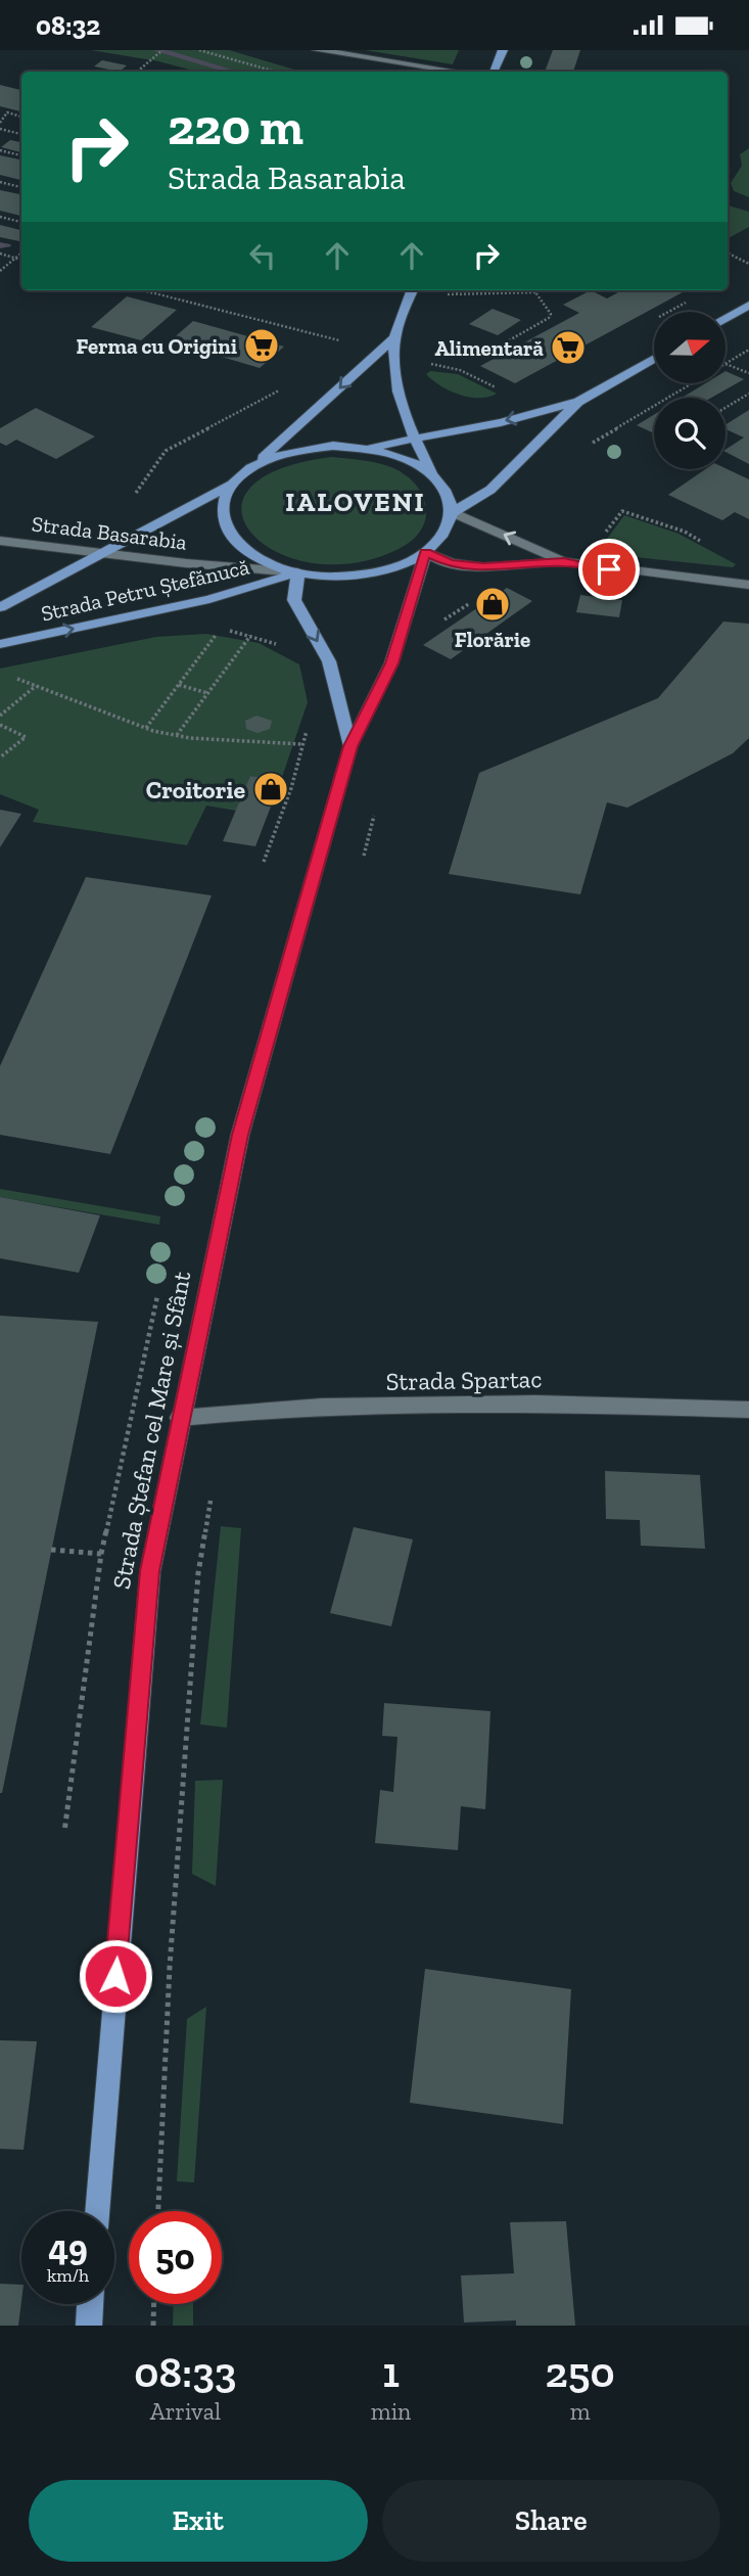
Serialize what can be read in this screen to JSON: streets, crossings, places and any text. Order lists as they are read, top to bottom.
{
  "streets": {
    "main road": ["Strada Basarabia", "Strada Petru Ștefănucă", "Strada Ștefan cel Mare și Sfânt"],
    "street": ["Strada Spartac"]
  },
  "crossings": [
    ["Strada Basarabia", "Strada Petru Ștefănucă"],
    ["Strada Basarabia", "Strada Ștefan cel Mare și Sfânt"],
    ["Strada Petru Ștefănucă", "Strada Ștefan cel Mare și Sfânt"],
    ["Strada Spartac", "Strada Ștefan cel Mare și Sfânt"]
  ],
  "districts": ["IALOVENI"],
  "places": {
    "supermarket": ["Ferma cu Origini", "Alimentară"],
    "shop": ["Florărie", "Croitorie"]
  },
  "north": "right",
  "page": {
    "status": "08:32",
    "turn": ["220 m", "Strada Basarabia"],
    "speed": "49 km/h",
    "limit": "50",
    "eta": [
      "08:33",
      "Arrival",
      "1",
      "min",
      "250",
      "m"
    ],
    "buttons": ["Exit", "Share"]
  }
}
